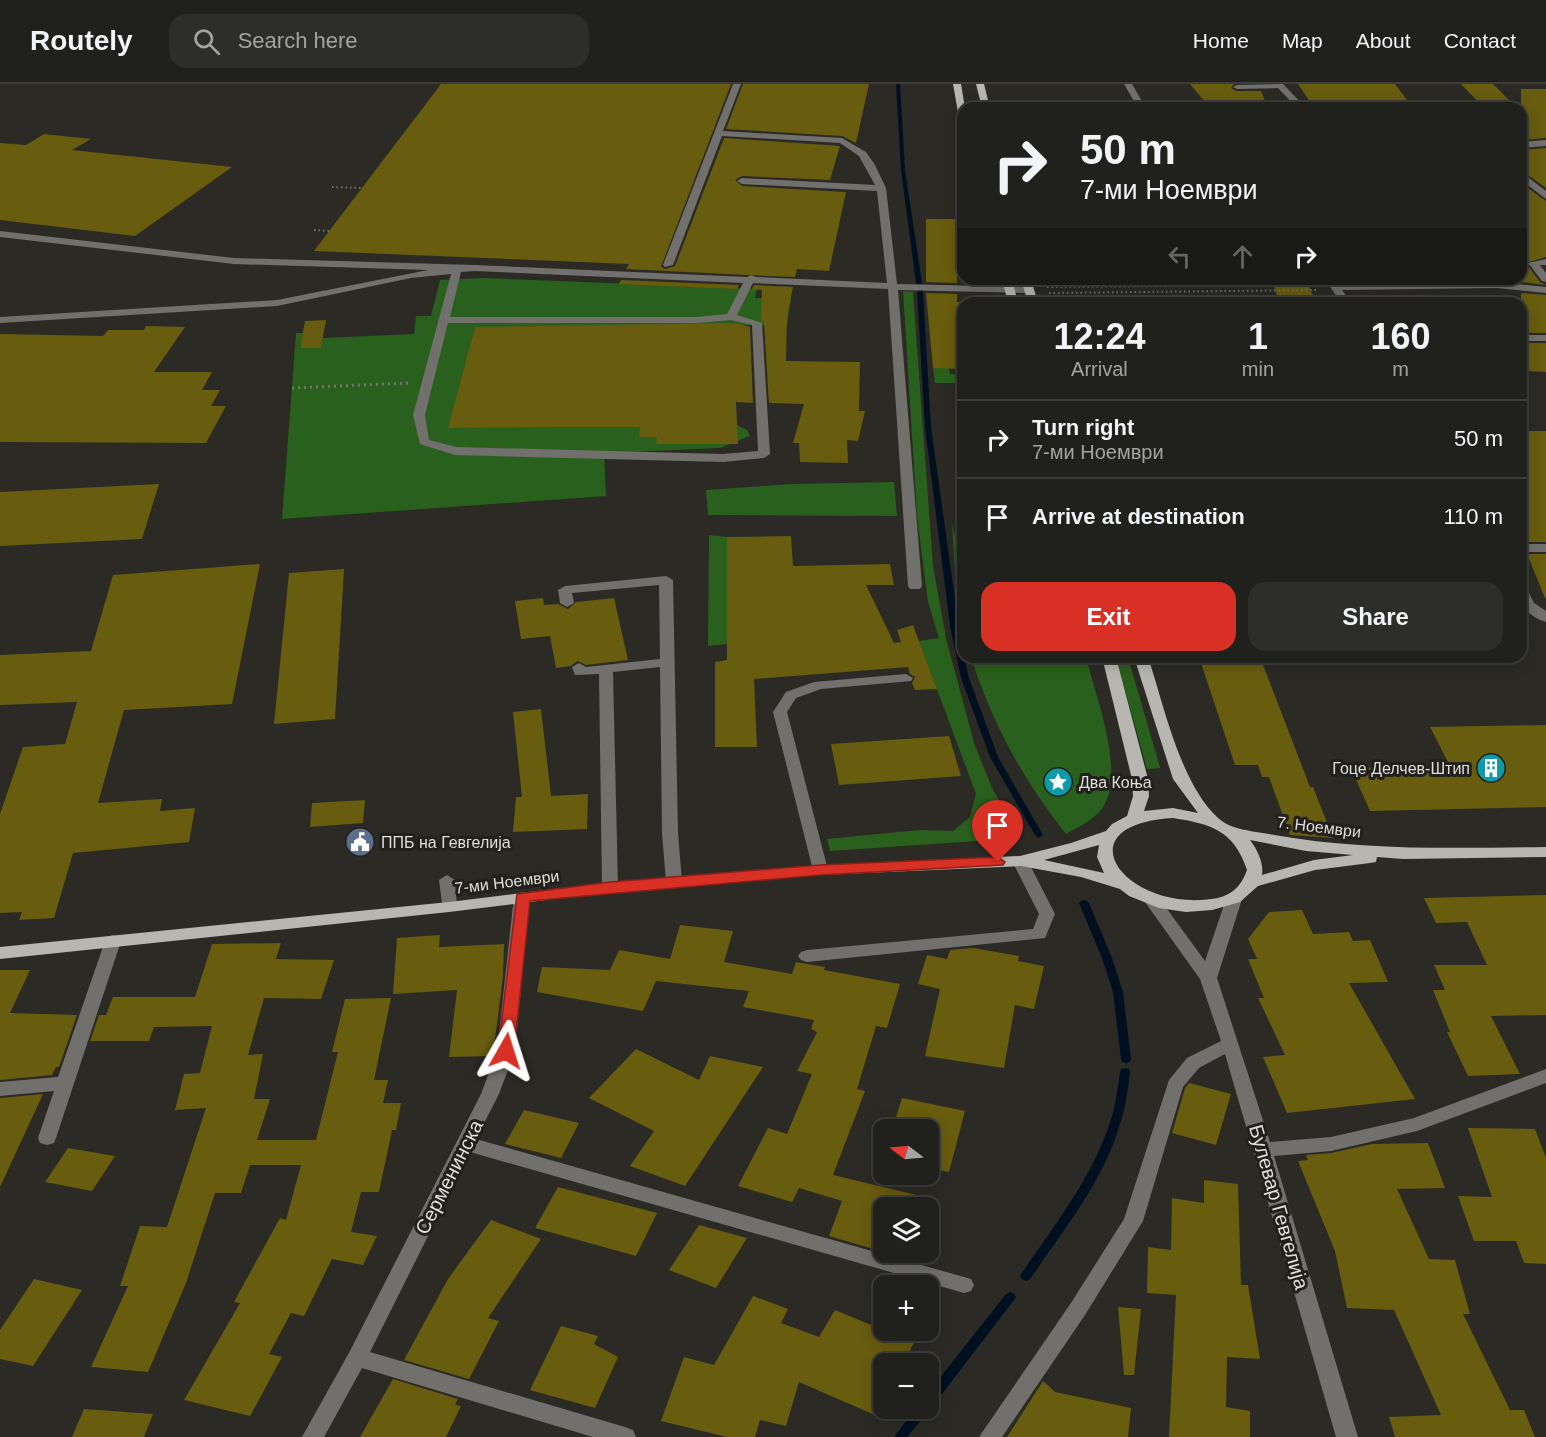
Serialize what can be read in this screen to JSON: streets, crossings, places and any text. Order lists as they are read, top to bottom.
{
  "streets": {
    "main road": ["7. Ноември", "7-ми Ноември"],
    "street": ["Серменинска", "Булевар Гевгелија"]
  },
  "crossings": [
    ["7. Ноември", "Булевар Гевгелија"],
    ["7-ми Ноември", "Серменинска"]
  ],
  "places": {
    "building": ["Гоце Делчев-Штип"],
    "place": ["Два Коња"],
    "public building": ["ППБ на Гевгелија"]
  },
  "north": "left",
  "page": {
    "header": "Routely",
    "search": "Search here",
    "nav": [
      "Home",
      "Map",
      "About",
      "Contact"
    ],
    "turn": ["50 m", "7-ми Ноември"],
    "eta": [
      "12:24",
      "Arrival",
      "1",
      "min",
      "160",
      "m"
    ],
    "list": [
      {
        "name": "Turn right",
        "note": "7-ми Ноември",
        "value": "50 m"
      },
      {
        "name": "Arrive at destination",
        "value": "110 m"
      }
    ],
    "buttons": ["Exit", "Share"],
    "map_buttons": ["+", "−"]
  }
}
